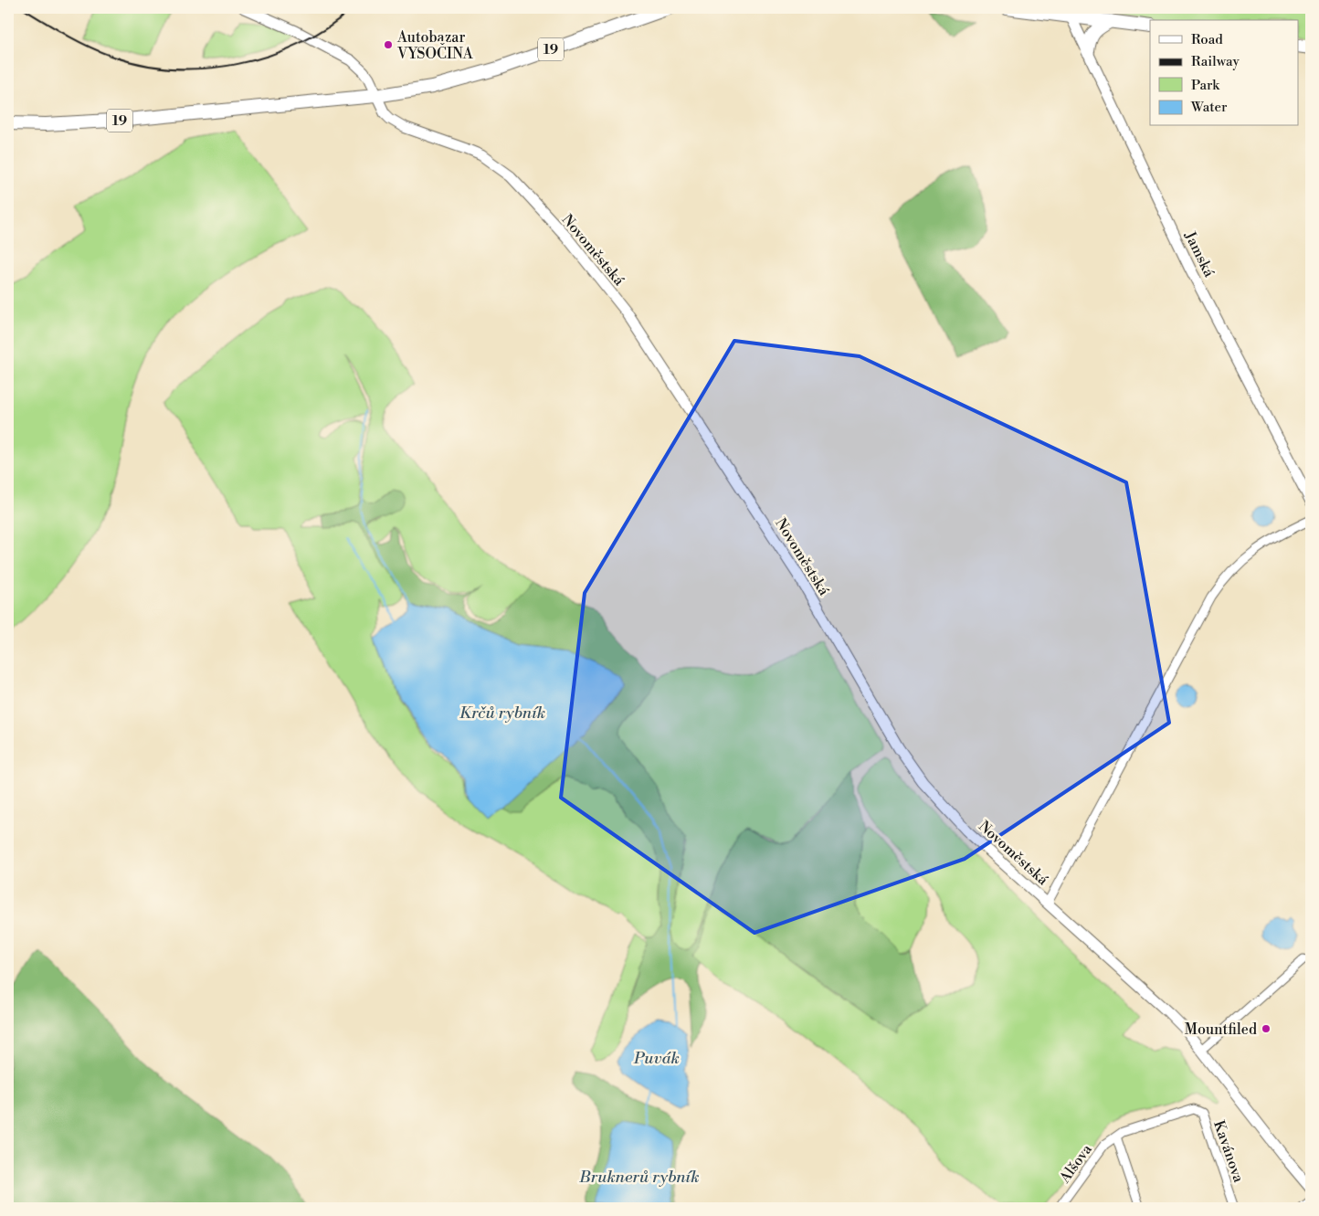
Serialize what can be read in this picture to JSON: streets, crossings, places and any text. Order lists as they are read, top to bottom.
{
  "streets": {
    "main road": ["19"],
    "street": [
      "Novoměstská",
      "Jamská",
      "Kavánova",
      "Alšova"
    ]
  },
  "crossings": [
    ["19", "Novoměstská"],
    ["Kavánova", "Alšova"]
  ],
  "water": ["Krčů rybník", "Puvák", "Bruknerů rybník"],
  "places": ["Autobazar VYSOČINA", "Mountfiled"],
  "legend": [
    "Road",
    "Railway",
    "Park",
    "Water"
  ]
}
